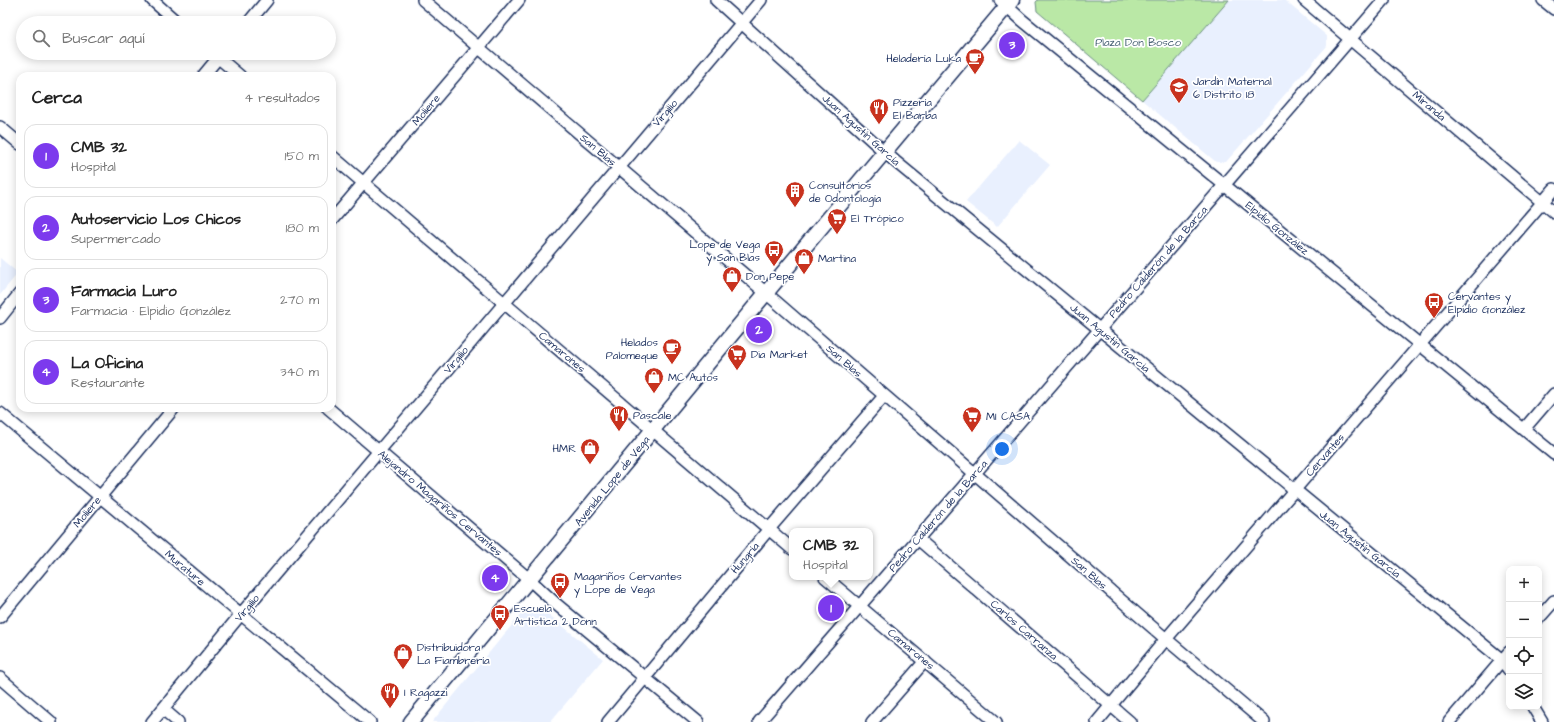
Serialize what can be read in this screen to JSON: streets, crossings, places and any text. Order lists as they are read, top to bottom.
{
  "streets": {
    "main road": ["Avenida Lope de Vega"],
    "street": [
      "Miranda",
      "Moliere",
      "Virgilio",
      "Juan Agustín García",
      "San Blas",
      "Elpidio González",
      "Pedro Calderón de la Barca",
      "Camarones",
      "Cervantes",
      "Alejandro Magariños Cervantes",
      "Hungría",
      "Murature",
      "Carlos Carranza"
    ]
  },
  "crossings": [
    ["Miranda", "Pedro Calderón de la Barca"],
    ["Miranda", "Cervantes"],
    ["Moliere", "San Blas"],
    ["Moliere", "Camarones"],
    ["Moliere", "Murature"],
    ["Virgilio", "Juan Agustín García"],
    ["Virgilio", "San Blas"],
    ["Virgilio", "Camarones"],
    ["Virgilio", "Alejandro Magariños Cervantes"],
    ["Virgilio", "Murature"],
    ["Juan Agustín García", "Pedro Calderón de la Barca"],
    ["Juan Agustín García", "Cervantes"],
    ["Juan Agustín García", "Avenida Lope de Vega"],
    ["San Blas", "Pedro Calderón de la Barca"],
    ["San Blas", "Cervantes"],
    ["San Blas", "Avenida Lope de Vega"],
    ["San Blas", "Hungría"],
    ["Elpidio González", "Pedro Calderón de la Barca"],
    ["Elpidio González", "Cervantes"],
    ["Elpidio González", "Avenida Lope de Vega"],
    ["Pedro Calderón de la Barca", "Camarones"],
    ["Pedro Calderón de la Barca", "Carlos Carranza"],
    ["Camarones", "Avenida Lope de Vega"],
    ["Camarones", "Hungría"],
    ["Cervantes", "Carlos Carranza"],
    ["Avenida Lope de Vega", "Alejandro Magariños Cervantes"],
    ["Alejandro Magariños Cervantes", "Hungría"]
  ],
  "parks": ["Plaza Don Bosco"],
  "places": {
    "cafe": ["Heladería Luka", "Helados Palomeque"],
    "school or university": ["Jardín Maternal 6 Distrito 18"],
    "restaurant": ["Pizzería El Barba", "Pascale", "I Ragazzi"],
    "building": ["Consultorios de Odontología"],
    "supermarket": ["El Trópico", "Dia Market", "MI CASA"],
    "bus stop": [
      "Lope de Vega y San Blas",
      "Cervantes y Elpidio González",
      "Magariños Cervantes y Lope de Vega",
      "Escuela Artística 2 Donn"
    ],
    "shop": [
      "Martina",
      "Don Pepe",
      "MC Autos",
      "HMR",
      "Distribuidora La Fiambrería"
    ]
  },
  "page": {
    "search": "Buscar aquí",
    "pins": [
      "3",
      "2",
      "4",
      "1"
    ],
    "heading": ["Cerca", "4 resultados"],
    "list": [
      {
        "mark": "1",
        "name": "CMB 32",
        "note": "Hospital",
        "value": "150 m"
      },
      {
        "mark": "2",
        "name": "Autoservicio Los Chicos",
        "note": "Supermercado",
        "value": "180 m"
      },
      {
        "mark": "3",
        "name": "Farmacia Luro",
        "note": "Farmacia · Elpidio González",
        "value": "270 m"
      },
      {
        "mark": "4",
        "name": "La Oficina",
        "note": "Restaurante",
        "value": "340 m"
      }
    ],
    "popup": ["CMB 32", "Hospital"],
    "map_buttons": ["+", "−"]
  }
}
